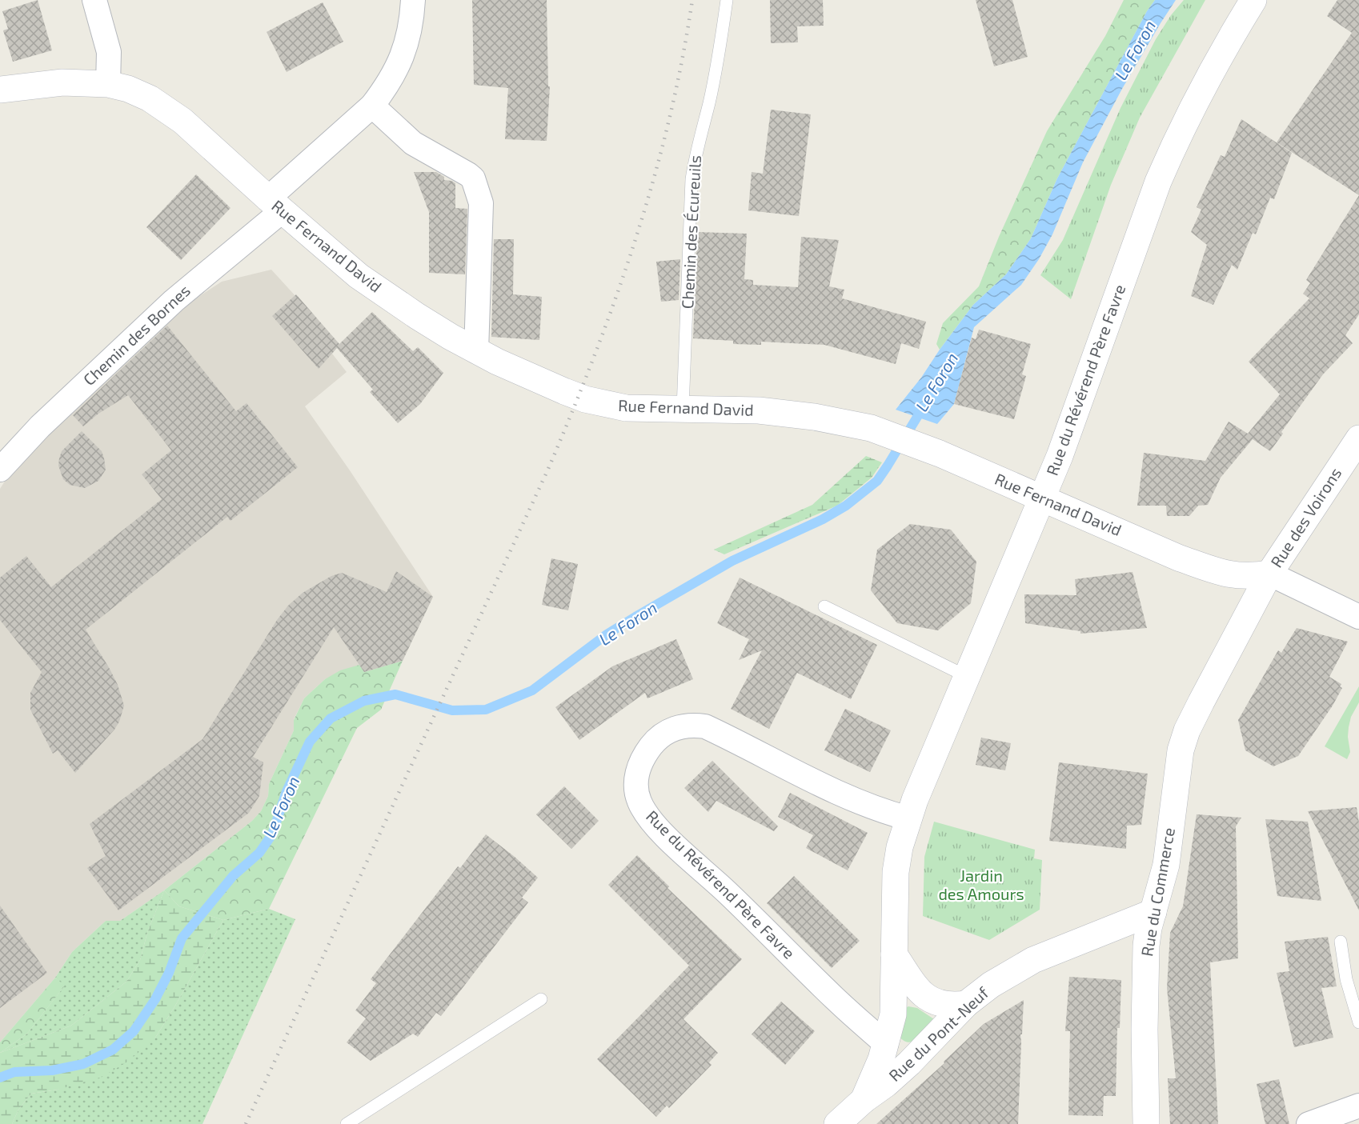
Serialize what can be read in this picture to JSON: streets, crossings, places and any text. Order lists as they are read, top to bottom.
{
  "streets": {
    "street": [
      "Rue Fernand David",
      "Chemin des Bornes",
      "Rue du Révérend Père Favre",
      "Rue des Voirons",
      "Rue du Commerce",
      "Rue du Pont-Neuf"
    ],
    "lane": ["Chemin des Écureuils"]
  },
  "crossings": [
    ["Chemin des Écureuils", "Rue Fernand David"],
    ["Rue Fernand David", "Chemin des Bornes"],
    ["Rue Fernand David", "Rue du Révérend Père Favre"],
    ["Rue Fernand David", "Rue des Voirons"],
    ["Rue du Révérend Père Favre", "Rue du Pont-Neuf"],
    ["Rue des Voirons", "Rue du Commerce"],
    ["Rue du Commerce", "Rue du Pont-Neuf"]
  ],
  "water": ["Le Foron"],
  "parks": ["Jardin des Amours"]
}
